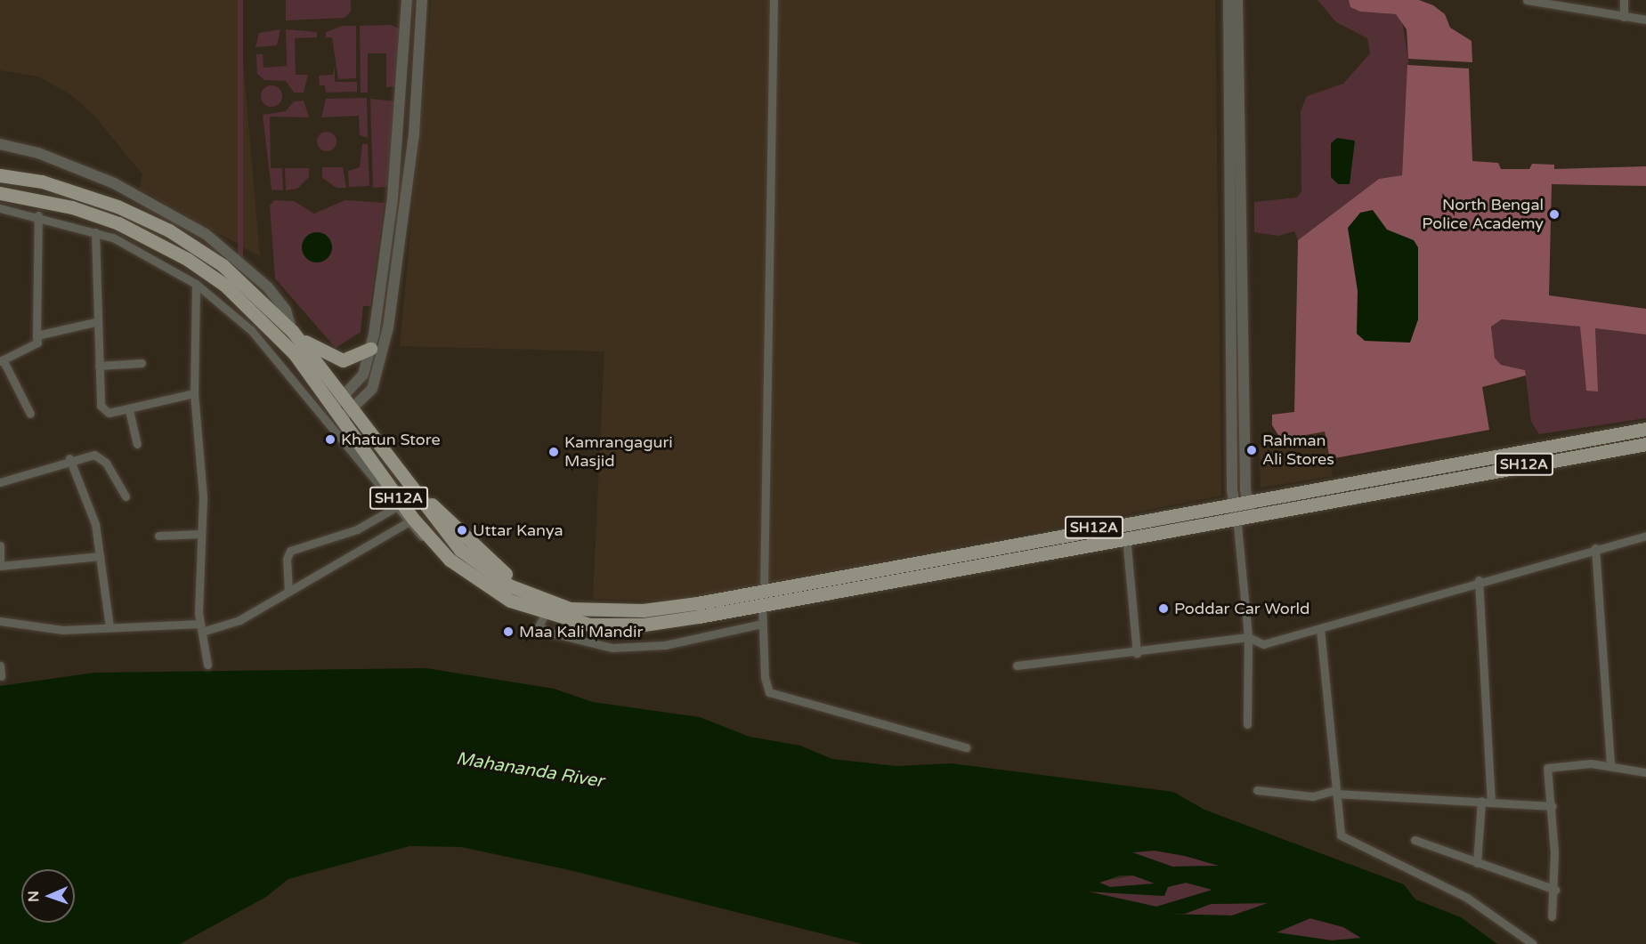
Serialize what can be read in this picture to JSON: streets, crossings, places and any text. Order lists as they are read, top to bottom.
{
  "streets": {
    "main road": ["SH12A"]
  },
  "water": ["Mahananda River"],
  "places": [
    "North Bengal Police Academy",
    "Khatun Store",
    "Rahman Ali Stores",
    "Kamrangaguri Masjid",
    "Uttar Kanya",
    "Poddar Car World",
    "Maa Kali Mandir"
  ],
  "north": "left"
}
